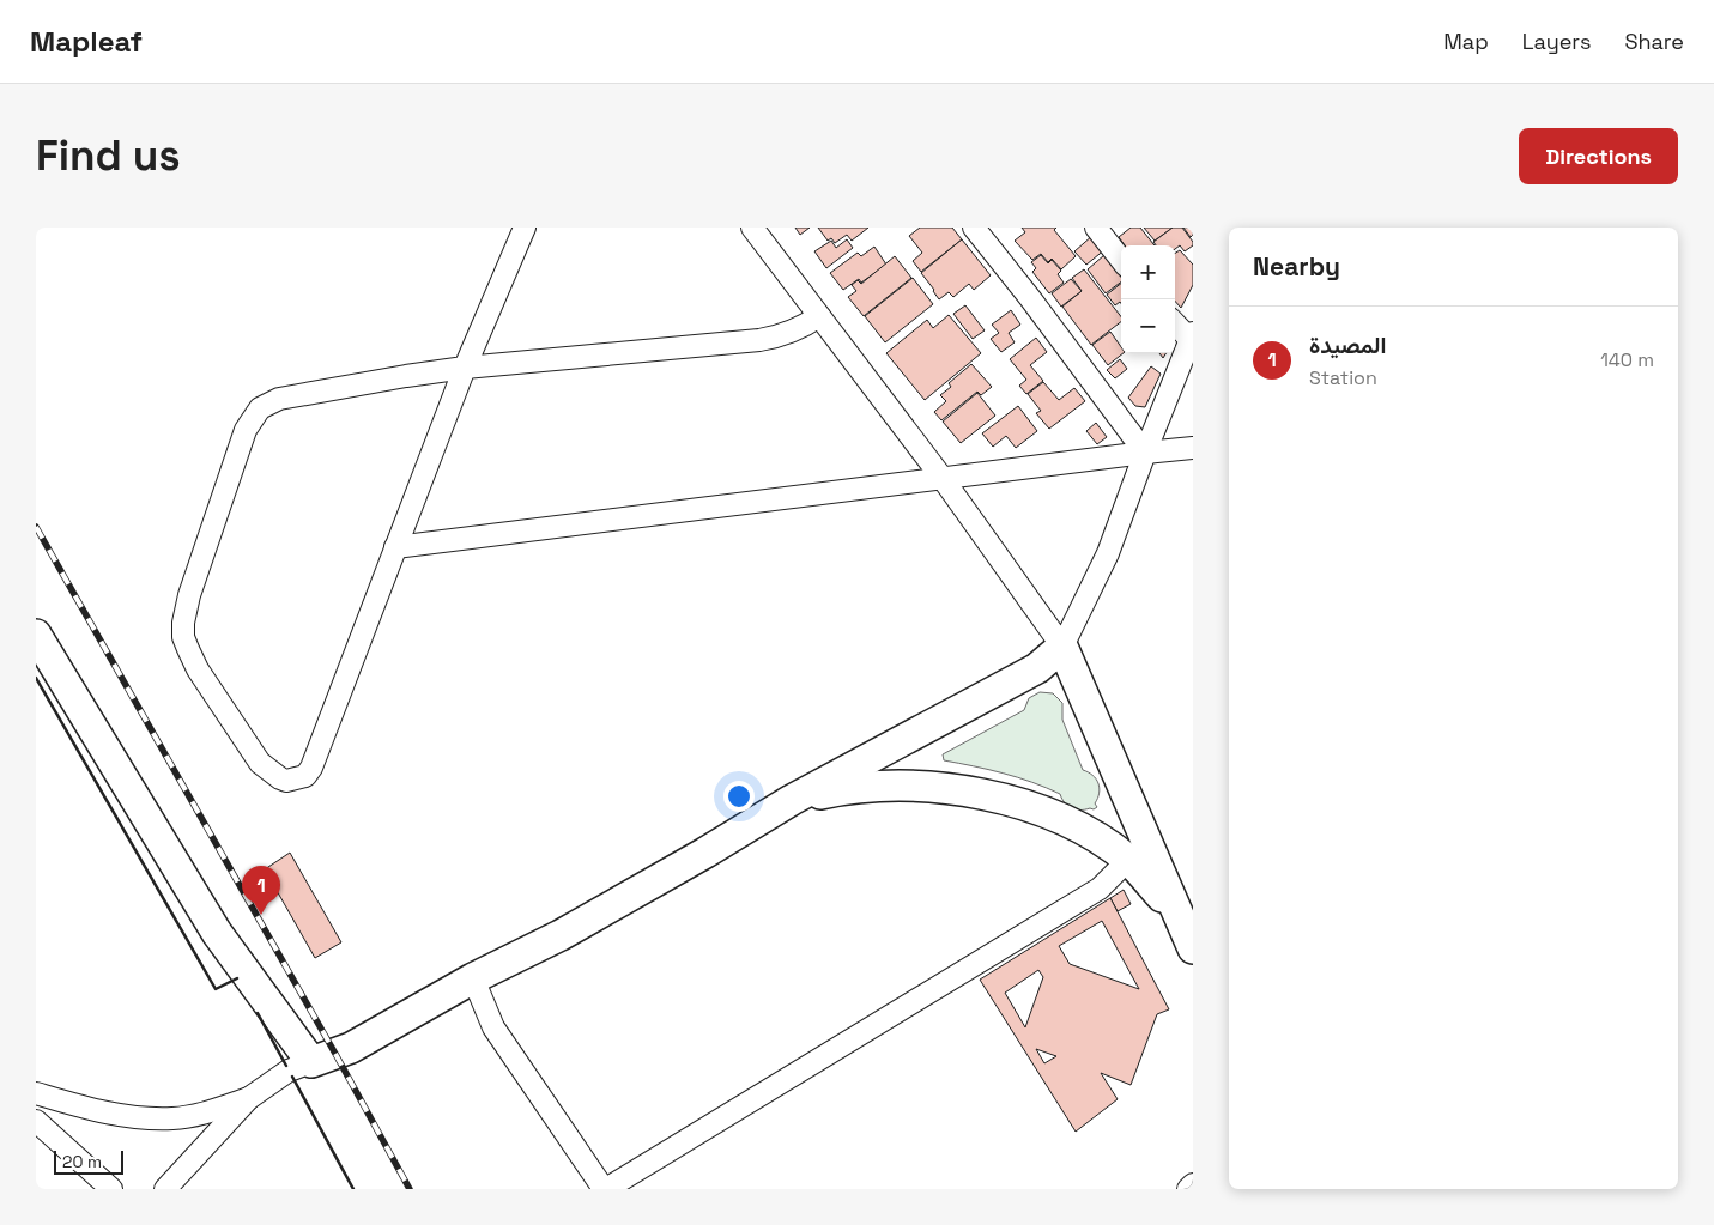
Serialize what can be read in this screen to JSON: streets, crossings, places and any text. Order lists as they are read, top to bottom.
{
  "scale_bar": "20 m",
  "page": {
    "header": "Mapleaf",
    "nav": ["Map", "Layers", "Share"],
    "buttons": "Directions",
    "title": "Find us",
    "heading": "Nearby",
    "map_buttons": ["+", "−"],
    "list": [
      {
        "mark": "1",
        "name": "المصيدة",
        "note": "Station",
        "value": "140 m"
      }
    ],
    "pins": "1",
    "scale": "20 m"
  }
}
